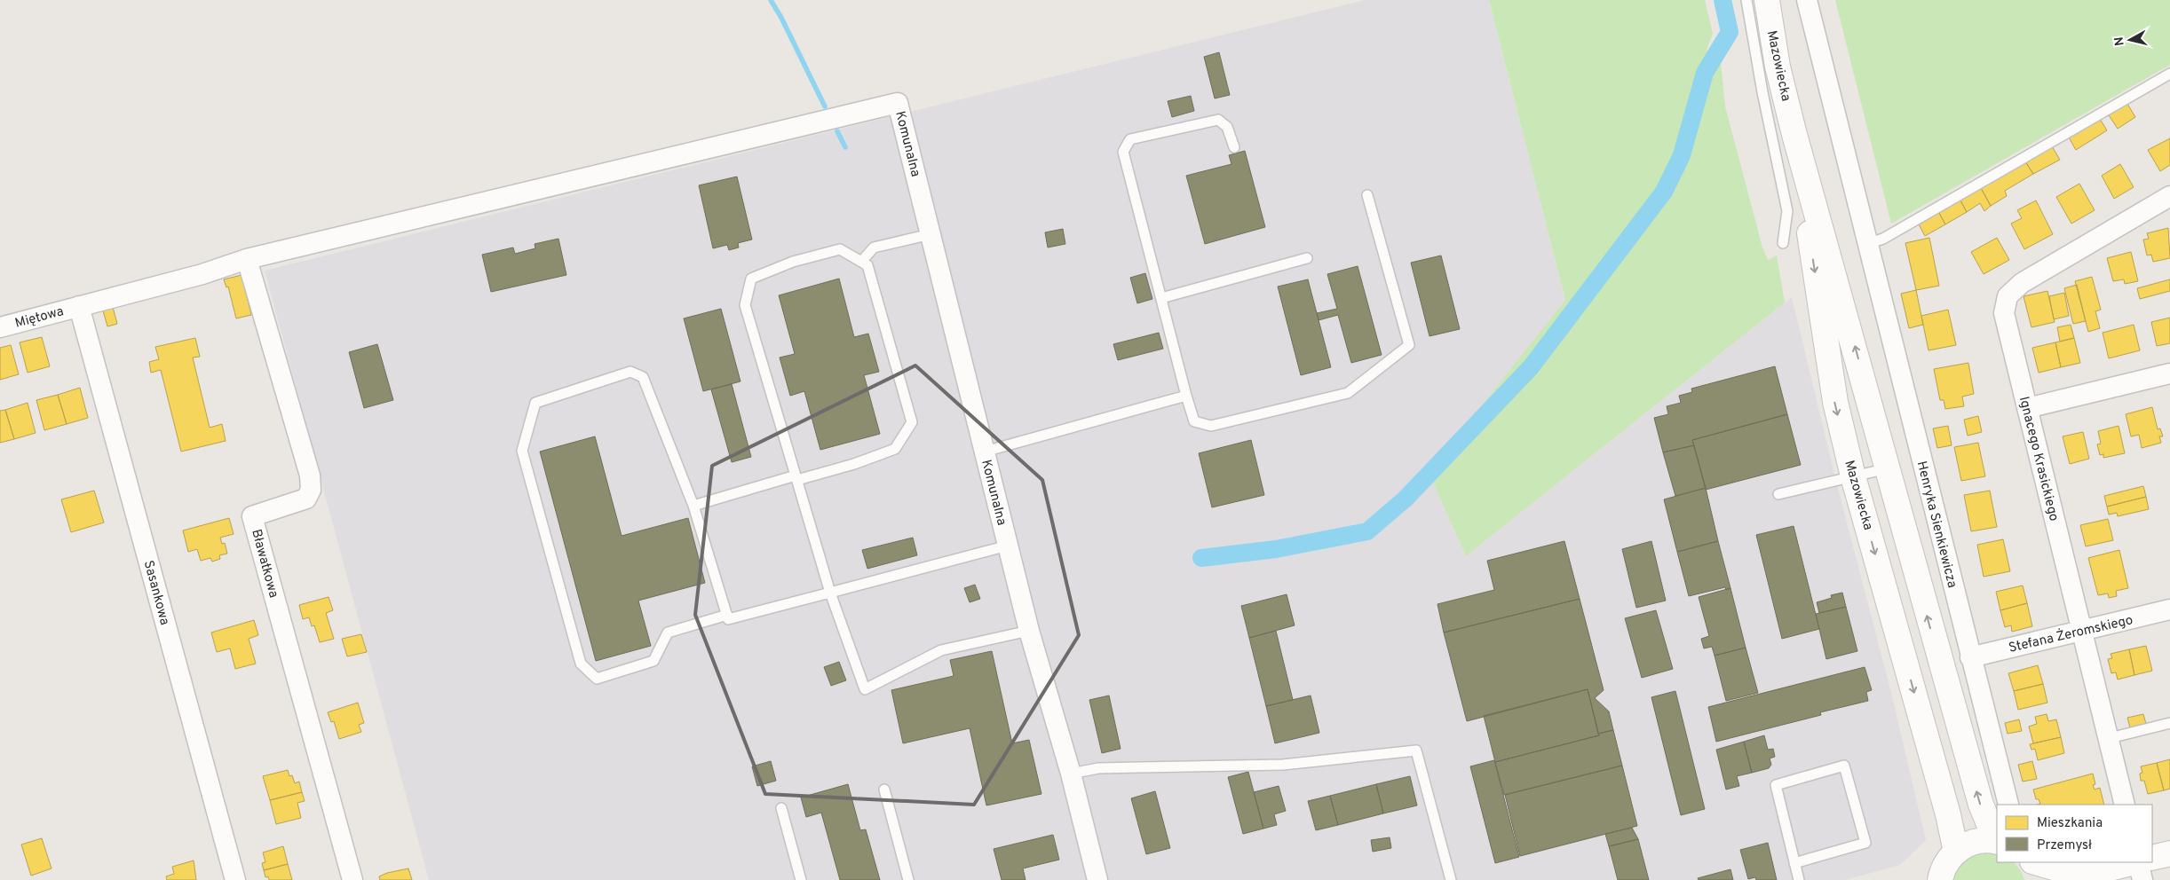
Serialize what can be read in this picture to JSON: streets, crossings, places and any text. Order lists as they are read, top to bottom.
{
  "streets": {
    "main road": ["Mazowiecka"],
    "street": [
      "Komunalna",
      "Miętowa",
      "Ignacego Krasickiego",
      "Henryka Sienkiewicza",
      "Bławatkowa",
      "Sasankowa",
      "Stefana Żeromskiego"
    ]
  },
  "crossings": [
    ["Komunalna", "Miętowa"],
    ["Miętowa", "Bławatkowa"],
    ["Miętowa", "Sasankowa"],
    ["Ignacego Krasickiego", "Stefana Żeromskiego"],
    ["Henryka Sienkiewicza", "Stefana Żeromskiego"]
  ],
  "legend": ["Mieszkania", "Przemysł"],
  "north": "left"
}
